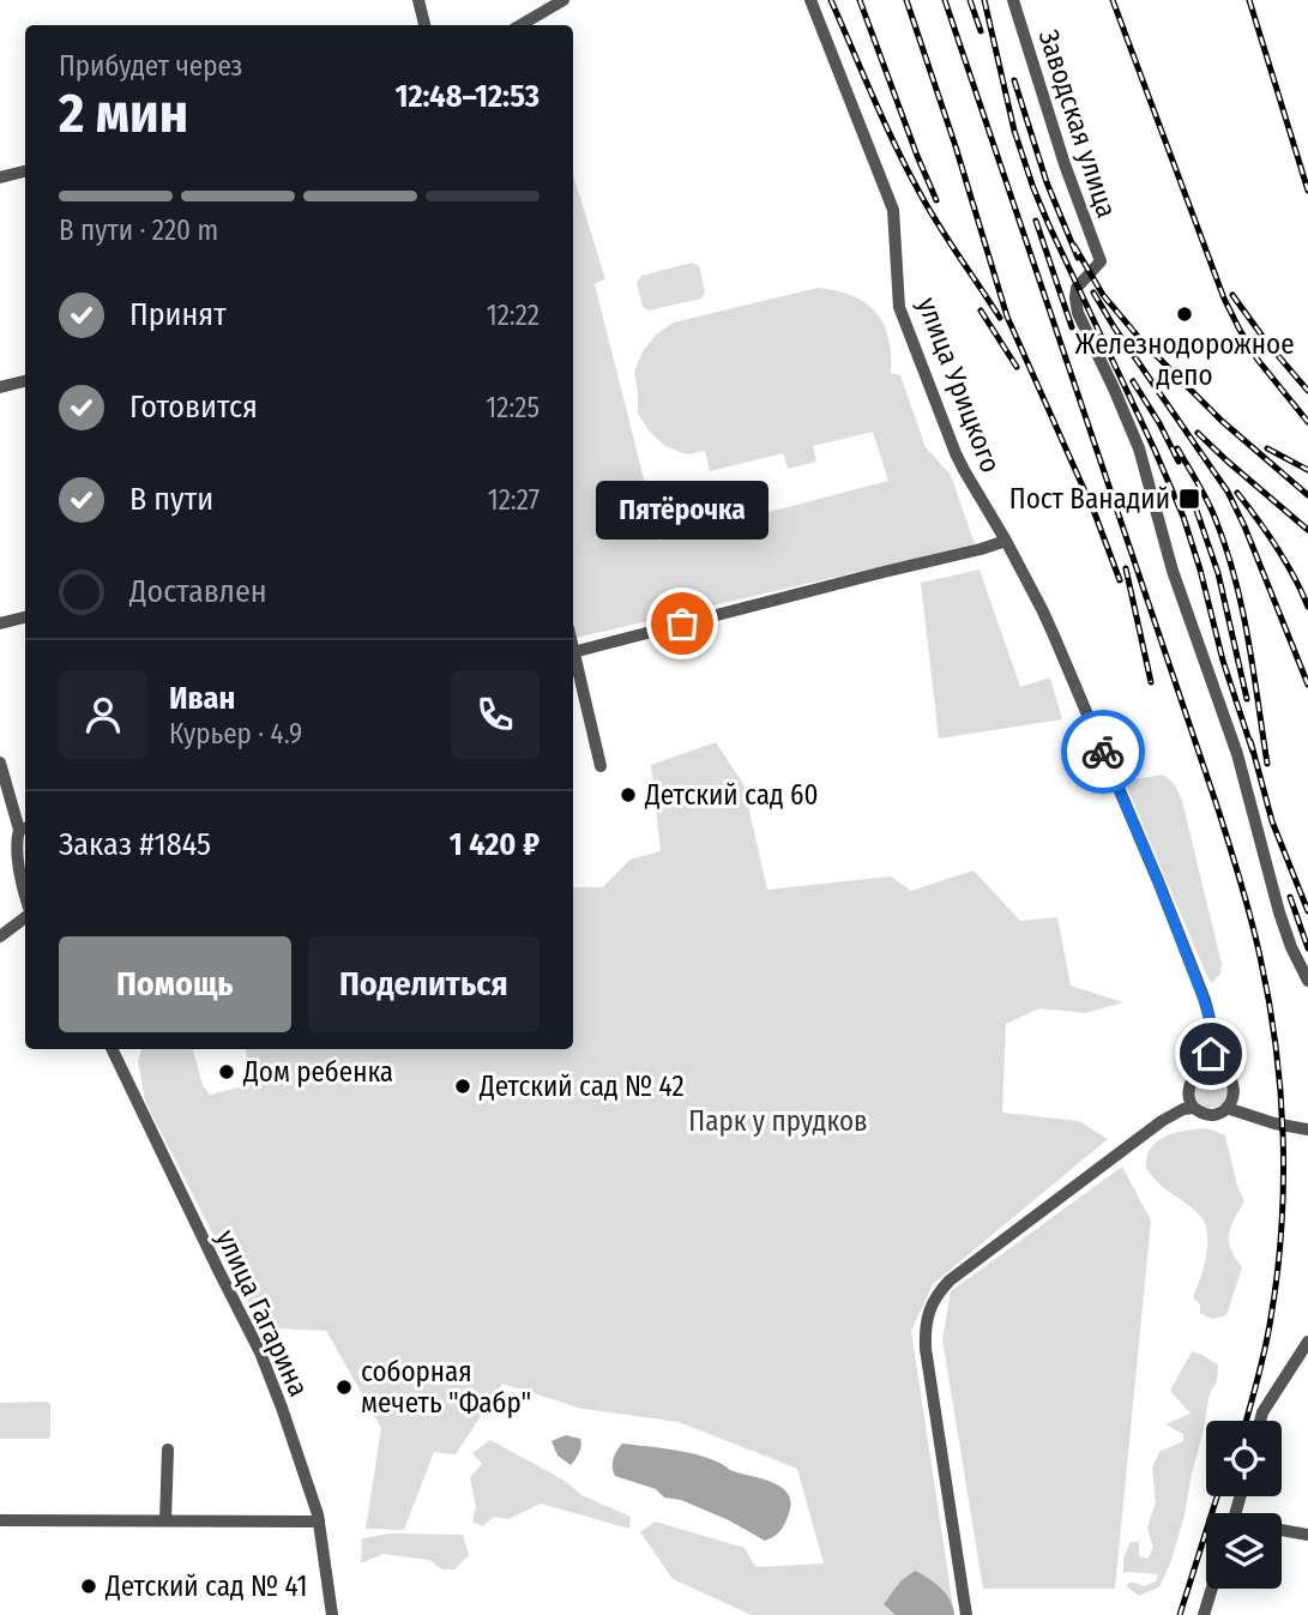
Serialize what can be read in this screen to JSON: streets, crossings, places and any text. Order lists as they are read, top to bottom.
{
  "streets": {
    "street": ["Заводская улица", "улица Урицкого", "улица Гагарина"]
  },
  "parks": ["Парк у прудков"],
  "places": {
    "other": [
      "Железнодорожное депо",
      "Пятёрочка",
      "Детский сад 60",
      "Дом ребенка",
      "Детский сад № 42",
      "соборная мечеть \"Фабр\"",
      "Детский сад № 41"
    ],
    "transit": ["Пост Ванадий"]
  },
  "page": {
    "heading": ["2 мин", "Прибудет через", "12:48–12:53"],
    "panel": [
      "Иван",
      "Курьер · 4.9",
      "Заказ #1845",
      "1 420 ₽"
    ],
    "bar": "В пути · 220 m",
    "list": [
      ["Принят", "12:22"],
      ["Готовится", "12:25"],
      ["В пути", "12:27"],
      "Доставлен"
    ],
    "bubble": "Пятёрочка",
    "buttons": ["Помощь", "Поделиться"]
  }
}
